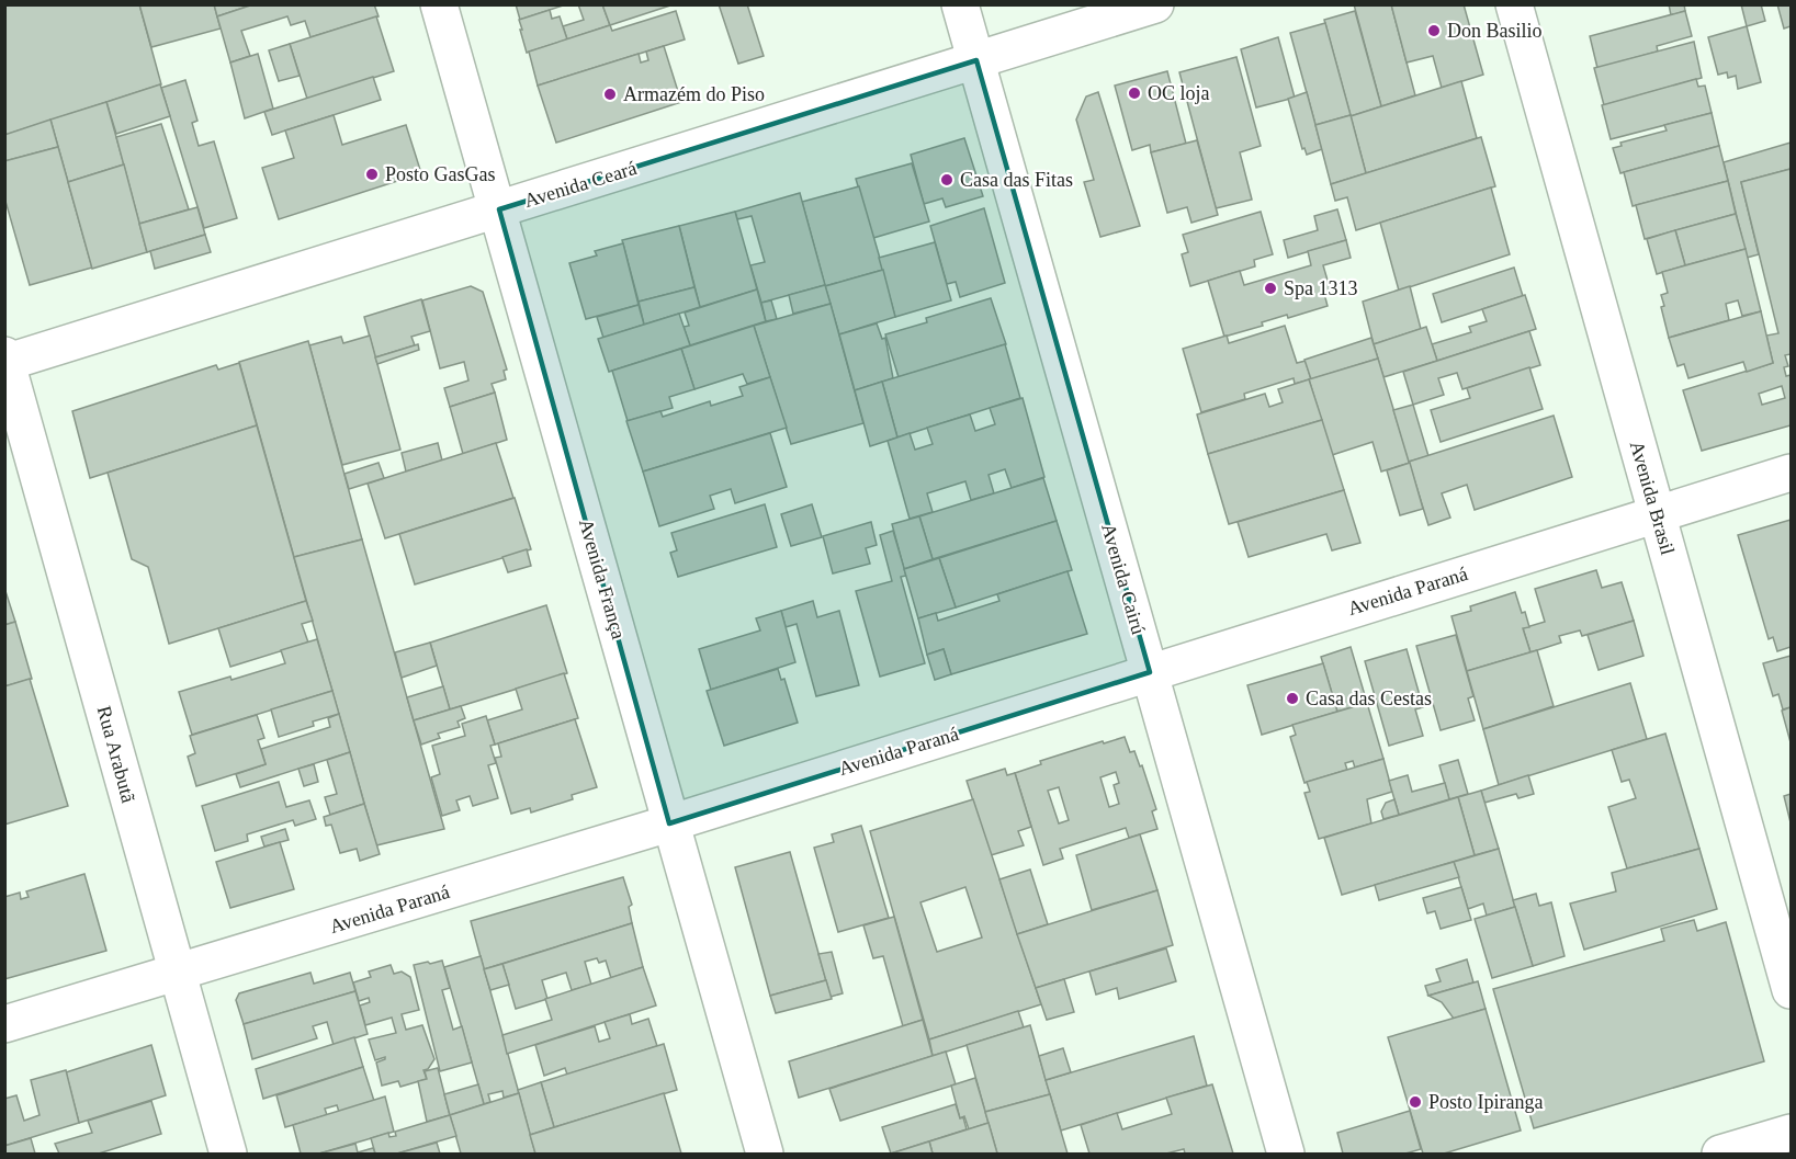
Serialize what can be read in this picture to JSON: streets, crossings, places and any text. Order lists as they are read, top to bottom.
{
  "streets": {
    "street": [
      "Avenida Ceará",
      "Avenida Brasil",
      "Avenida França",
      "Avenida Cairú",
      "Avenida Paraná",
      "Rua Arabutã"
    ]
  },
  "crossings": [
    ["Avenida Ceará", "Avenida França"],
    ["Avenida Ceará", "Avenida Cairú"],
    ["Avenida Ceará", "Rua Arabutã"],
    ["Avenida Brasil", "Avenida Paraná"],
    ["Avenida França", "Avenida Paraná"],
    ["Avenida Cairú", "Avenida Paraná"],
    ["Avenida Paraná", "Rua Arabutã"]
  ],
  "places": [
    "Don Basilio",
    "OC loja",
    "Armazém do Piso",
    "Posto GasGas",
    "Casa das Fitas",
    "Spa 1313",
    "Casa das Cestas",
    "Posto Ipiranga"
  ]
}
